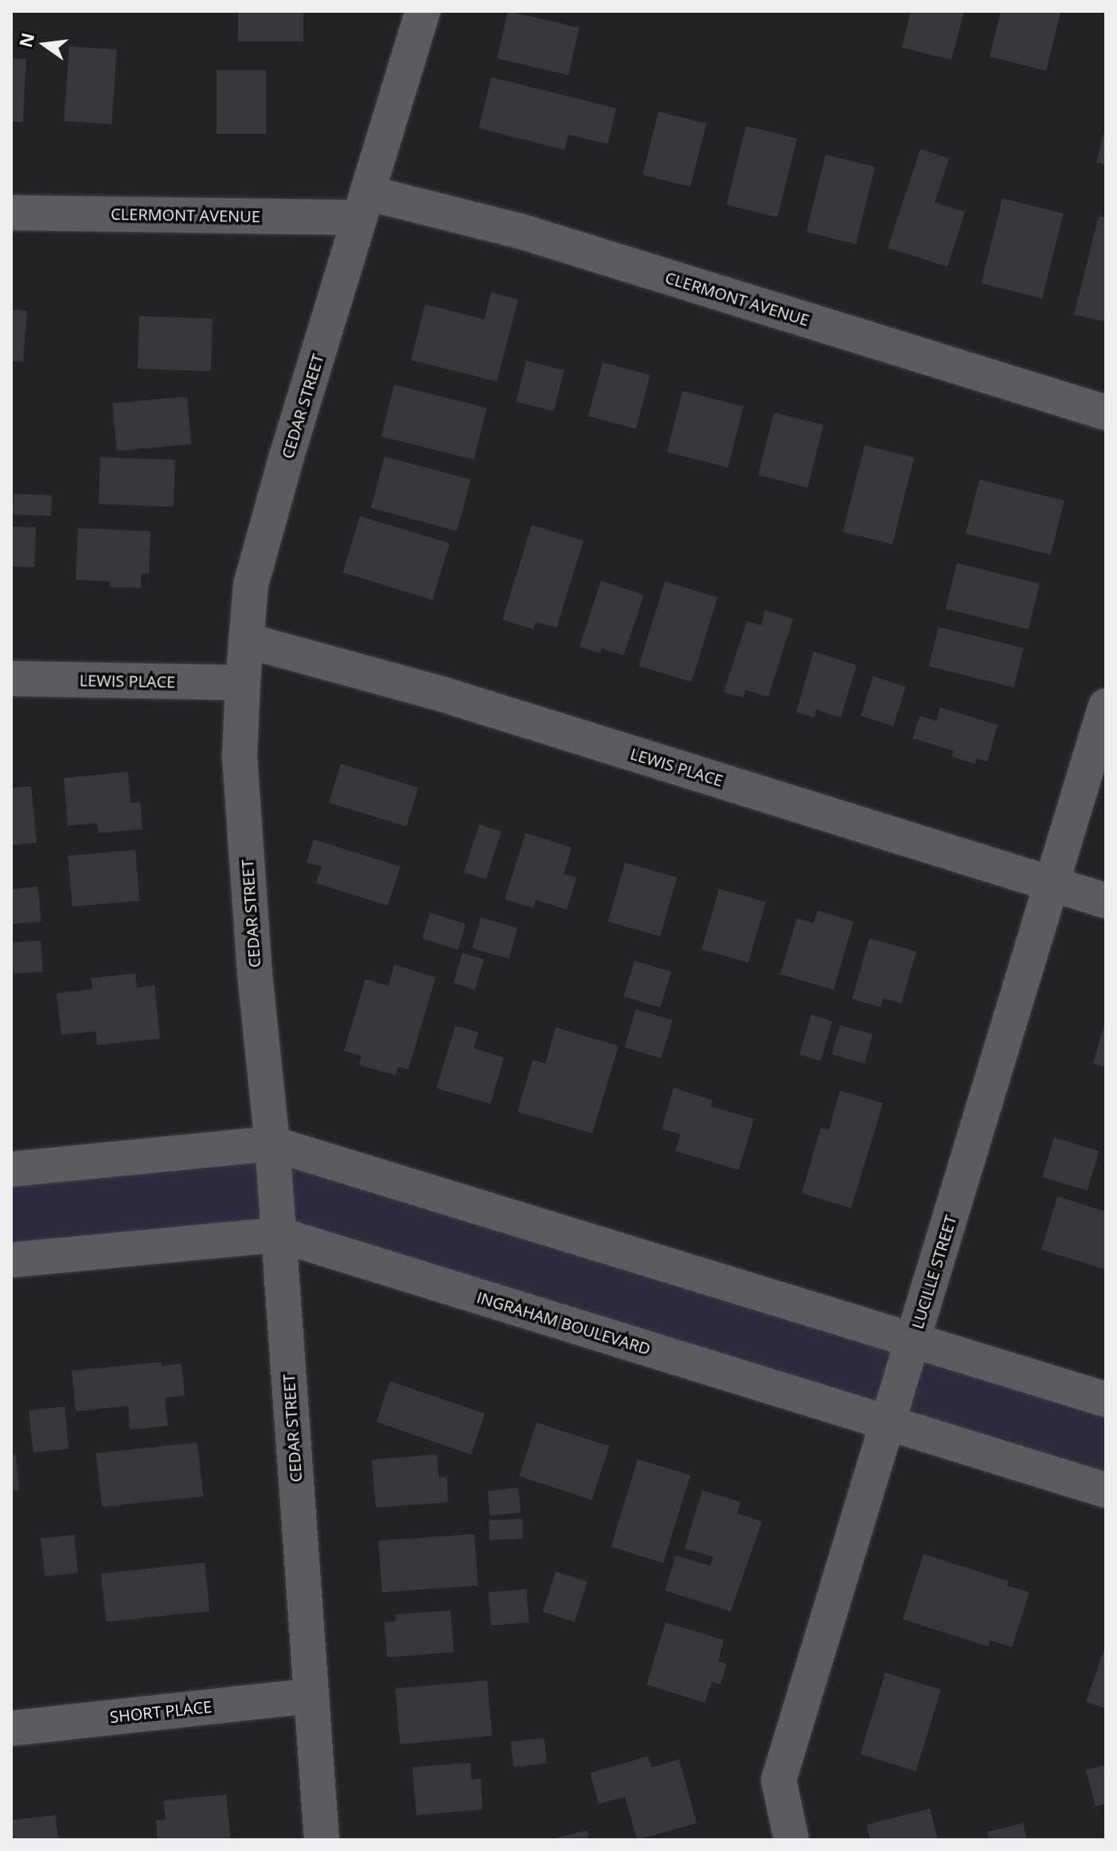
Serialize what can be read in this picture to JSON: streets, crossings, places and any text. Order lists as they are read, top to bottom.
{
  "streets": {
    "street": [
      "CLERMONT AVENUE",
      "CEDAR STREET",
      "LEWIS PLACE",
      "LUCILLE STREET",
      "INGRAHAM BOULEVARD",
      "SHORT PLACE"
    ]
  },
  "crossings": [
    ["CLERMONT AVENUE", "CEDAR STREET"],
    ["CEDAR STREET", "LEWIS PLACE"],
    ["CEDAR STREET", "INGRAHAM BOULEVARD"],
    ["CEDAR STREET", "SHORT PLACE"],
    ["LEWIS PLACE", "LUCILLE STREET"],
    ["LUCILLE STREET", "INGRAHAM BOULEVARD"]
  ],
  "north": "left"
}
